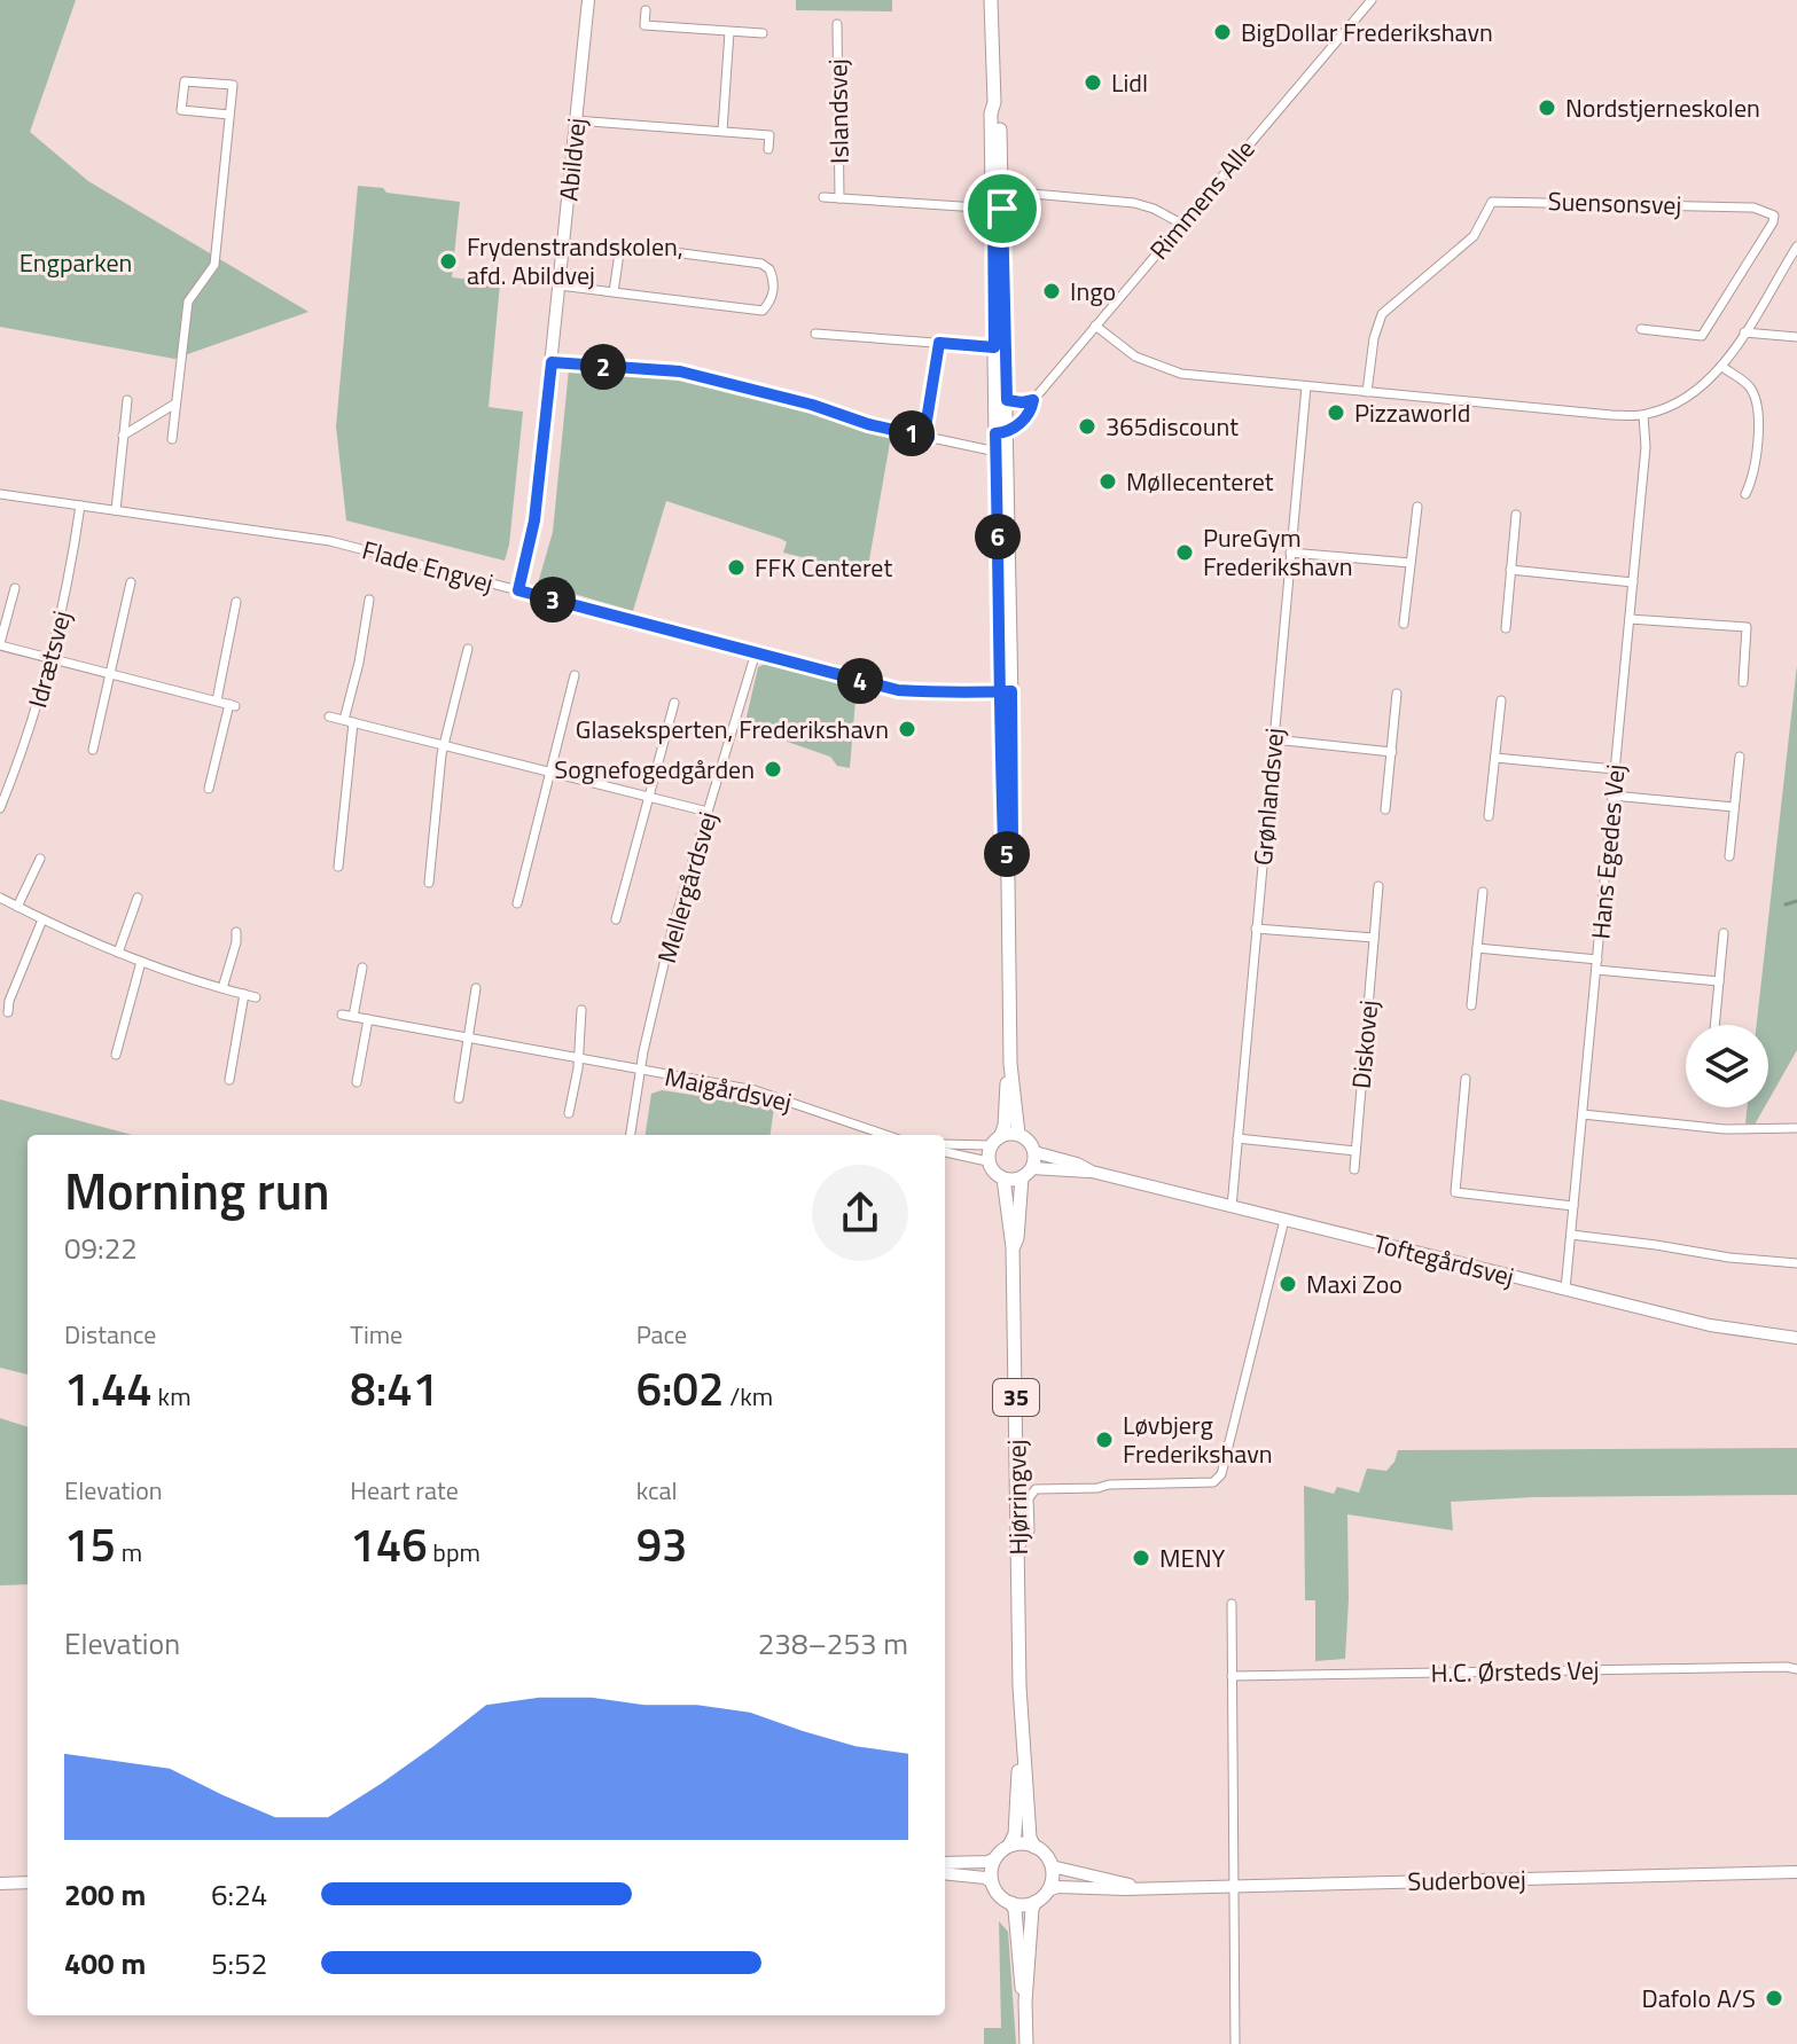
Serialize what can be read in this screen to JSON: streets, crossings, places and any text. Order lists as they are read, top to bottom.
{
  "streets": {
    "main road": ["35", "Hjørringvej"],
    "street": [
      "Islandsvej",
      "Abildvej",
      "Rimmens Alle",
      "Suensonsvej",
      "Flade Engvej",
      "Idrætsvej",
      "Grønlandsvej",
      "Hans Egedes Vej",
      "Mellergårdsvej",
      "Diskovej",
      "Maigårdsvej",
      "Toftegårdsvej",
      "H.C. Ørsteds Vej",
      "Suderbovej"
    ]
  },
  "crossings": [
    ["Abildvej", "Flade Engvej"],
    ["Flade Engvej", "Idrætsvej"],
    ["Flade Engvej", "Mellergårdsvej"],
    ["Grønlandsvej", "Toftegårdsvej"],
    ["Hans Egedes Vej", "Toftegårdsvej"],
    ["Mellergårdsvej", "Maigårdsvej"],
    ["Toftegårdsvej", "35"],
    ["Toftegårdsvej", "Hjørringvej"],
    ["35", "Hjørringvej"],
    ["Hjørringvej", "Suderbovej"]
  ],
  "parks": ["Engparken"],
  "places": [
    "BigDollar Frederikshavn",
    "Lidl",
    "Nordstjerneskolen",
    "Frydenstrandskolen, afd. Abildvej",
    "Ingo",
    "Pizzaworld",
    "365discount",
    "Møllecenteret",
    "PureGym Frederikshavn",
    "FFK Centeret",
    "Glaseksperten, Frederikshavn",
    "Sognefogedgården",
    "Maxi Zoo",
    "Løvbjerg Frederikshavn",
    "MENY",
    "Dafolo A/S"
  ],
  "page": {
    "pins": [
      "2",
      "1",
      "6",
      "3",
      "4",
      "5"
    ],
    "heading": ["Morning run", "09:22"],
    "stats": [
      ["Distance", "1.44 km"],
      ["Time", "8:41"],
      ["Pace", "6:02 /km"],
      ["Elevation", "15 m"],
      ["Heart rate", "146 bpm"],
      ["kcal", "93"]
    ],
    "chart": ["Elevation", "238–253 m"],
    "list": [
      {
        "name": "200 m",
        "note": "6:24"
      },
      {
        "name": "400 m",
        "note": "5:52"
      }
    ]
  }
}
